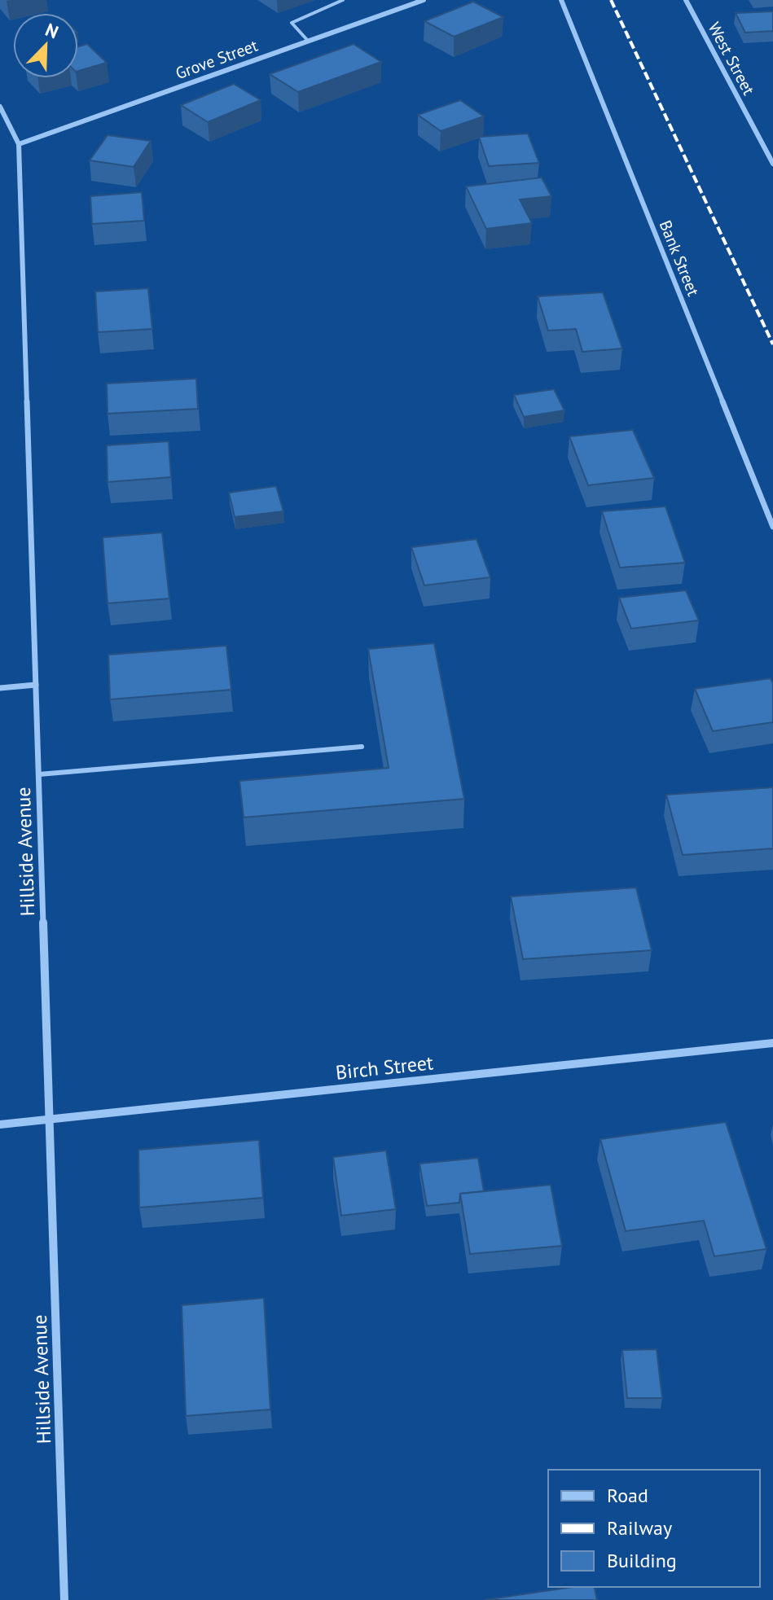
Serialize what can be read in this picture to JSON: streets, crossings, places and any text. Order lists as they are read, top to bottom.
{
  "streets": {
    "street": [
      "West Street",
      "Grove Street",
      "Bank Street",
      "Hillside Avenue",
      "Birch Street"
    ]
  },
  "crossings": [
    ["Grove Street", "Hillside Avenue"],
    ["Hillside Avenue", "Birch Street"]
  ],
  "legend": ["Road", "Railway", "Building"],
  "north": "top right"
}
